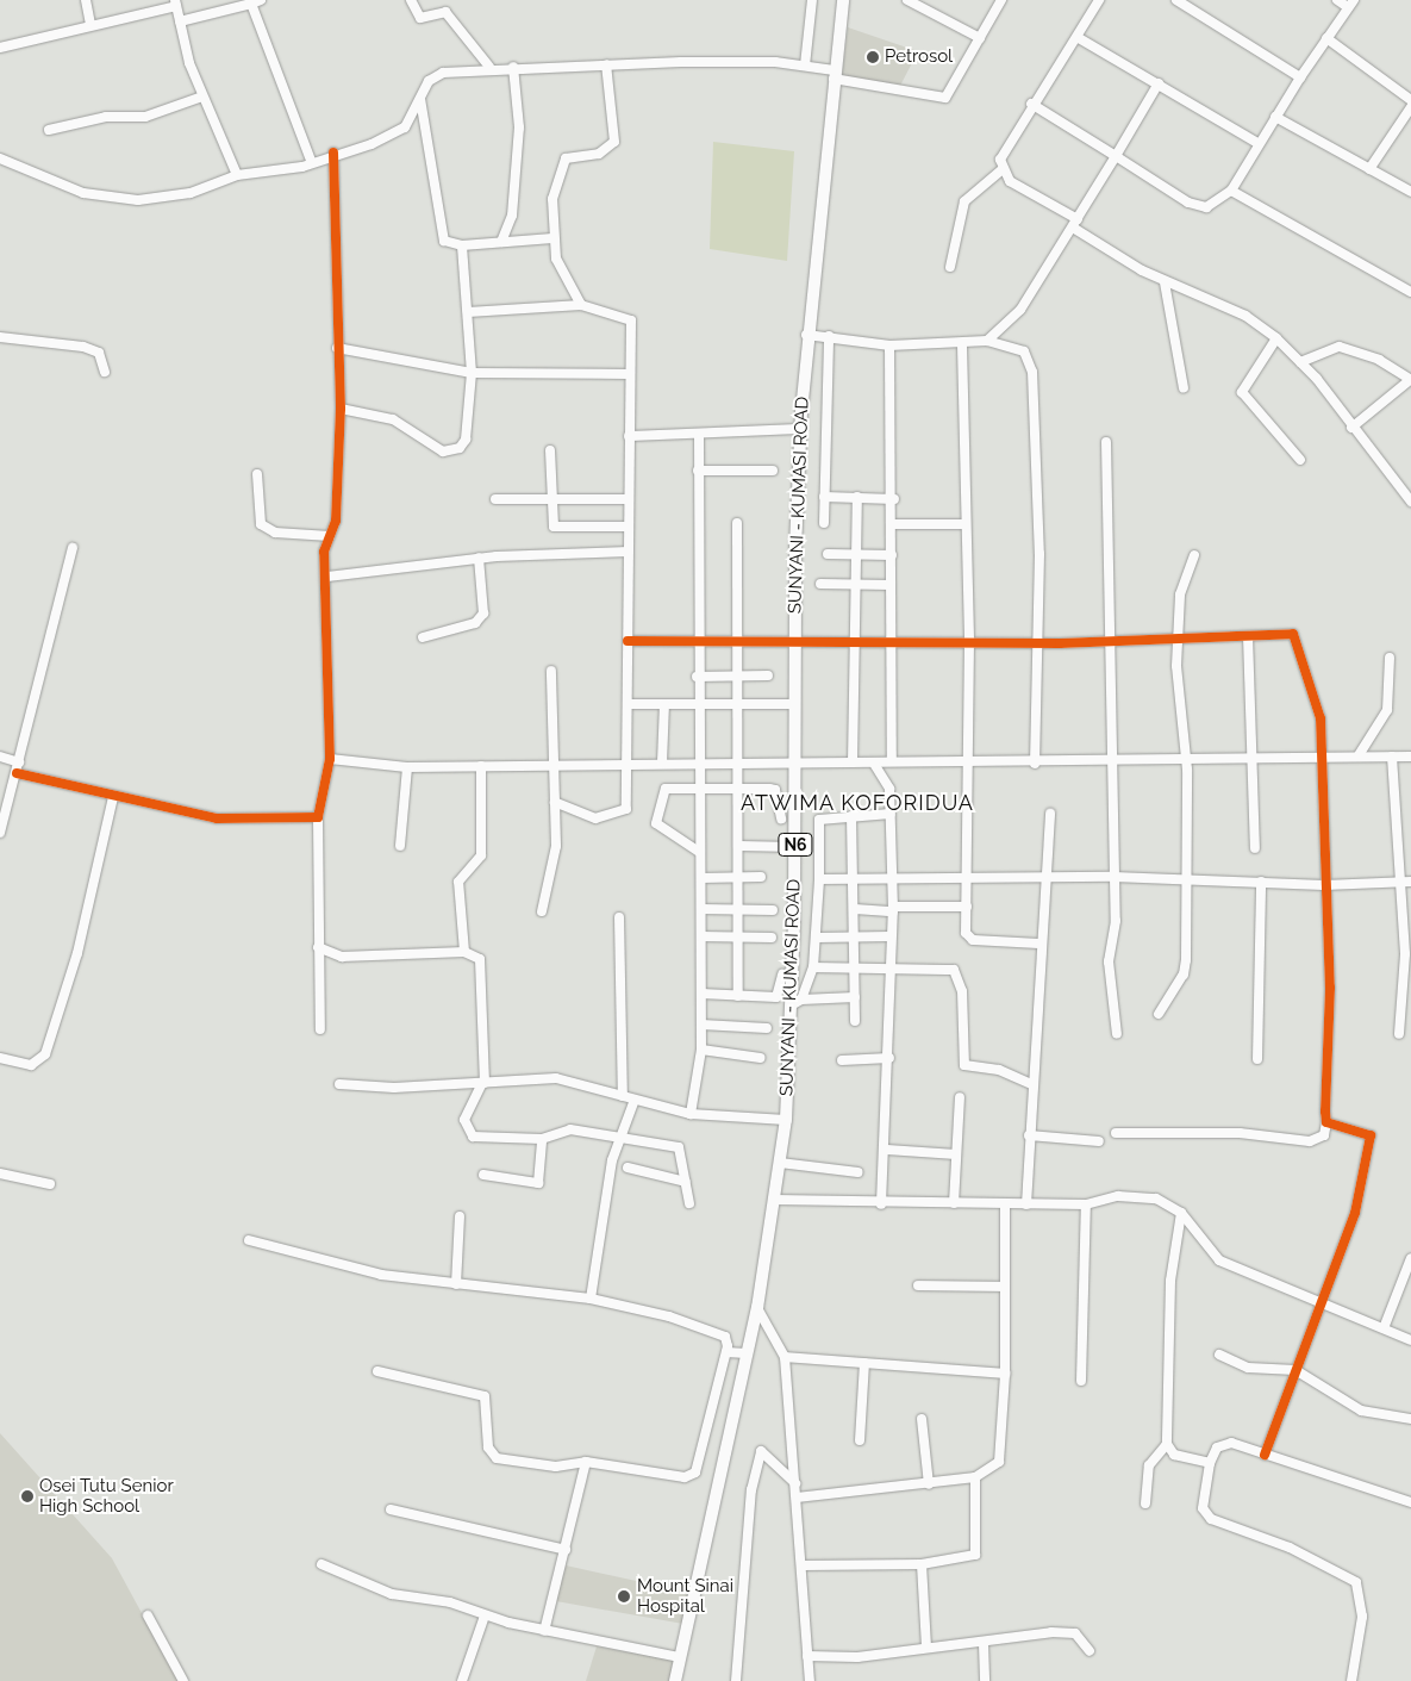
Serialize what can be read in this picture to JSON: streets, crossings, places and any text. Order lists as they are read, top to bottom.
{
  "streets": {
    "main road": ["SUNYANI - KUMASI ROAD", "N6"]
  },
  "districts": ["ATWIMA KOFORIDUA"],
  "places": ["Petrosol", "Osei Tutu Senior High School", "Mount Sinai Hospital"]
}
